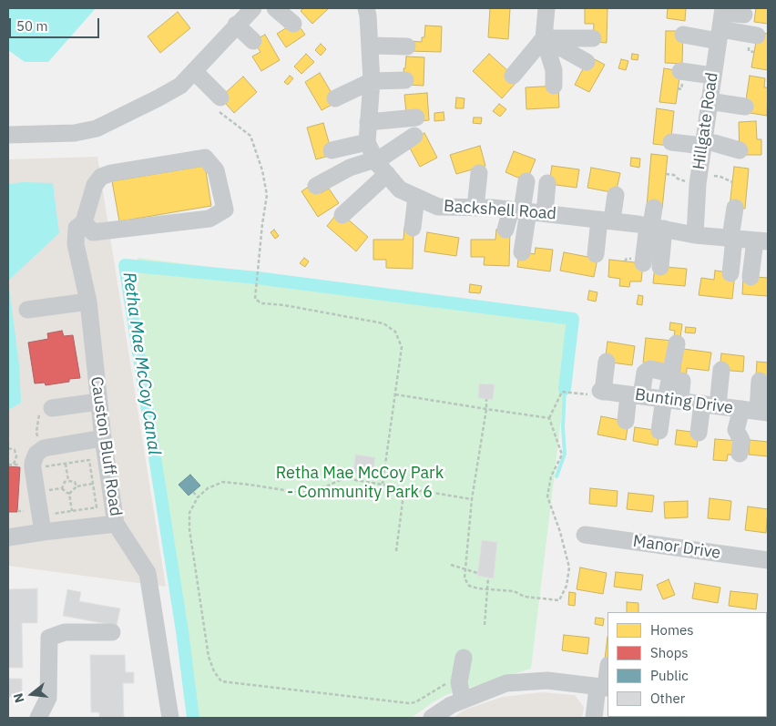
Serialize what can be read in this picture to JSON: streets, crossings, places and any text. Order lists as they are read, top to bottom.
{
  "streets": {
    "street": [
      "Hillgate Road",
      "Backshell Road",
      "Bunting Drive",
      "Causton Bluff Road",
      "Manor Drive"
    ]
  },
  "crossings": [
    ["Hillgate Road", "Backshell Road"]
  ],
  "water": ["Retha Mae McCoy Canal"],
  "parks": ["Retha Mae McCoy Park - Community Park 6"],
  "legend": [
    "Homes",
    "Shops",
    "Public",
    "Other"
  ],
  "scale_bar": "50 m",
  "north": "left"
}
